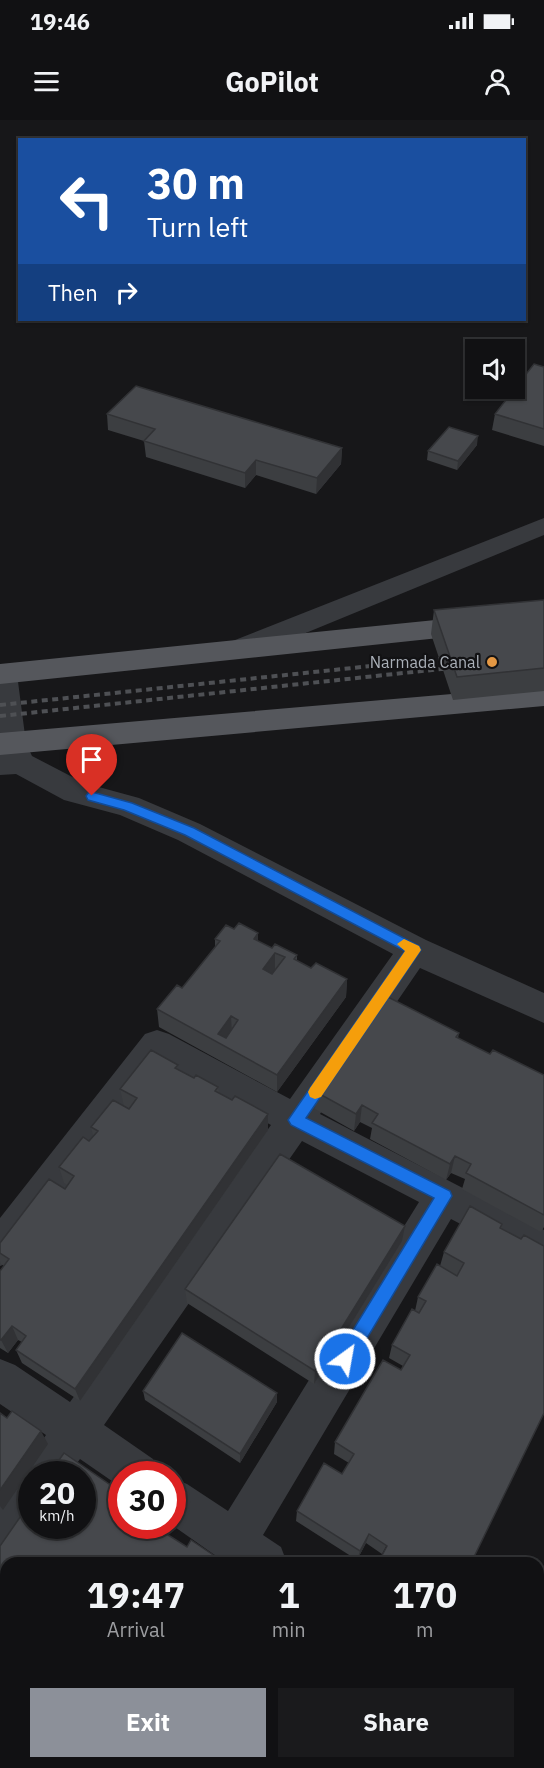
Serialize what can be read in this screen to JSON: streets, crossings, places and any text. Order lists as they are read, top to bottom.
{
  "places": ["Narmada Canal"],
  "page": {
    "status": "19:46",
    "header": "GoPilot",
    "turn": ["30 m", "Turn left"],
    "then": "Then",
    "speed": "20 km/h",
    "limit": "30",
    "eta": [
      "19:47",
      "Arrival",
      "1",
      "min",
      "170",
      "m"
    ],
    "buttons": ["Exit", "Share"]
  }
}
